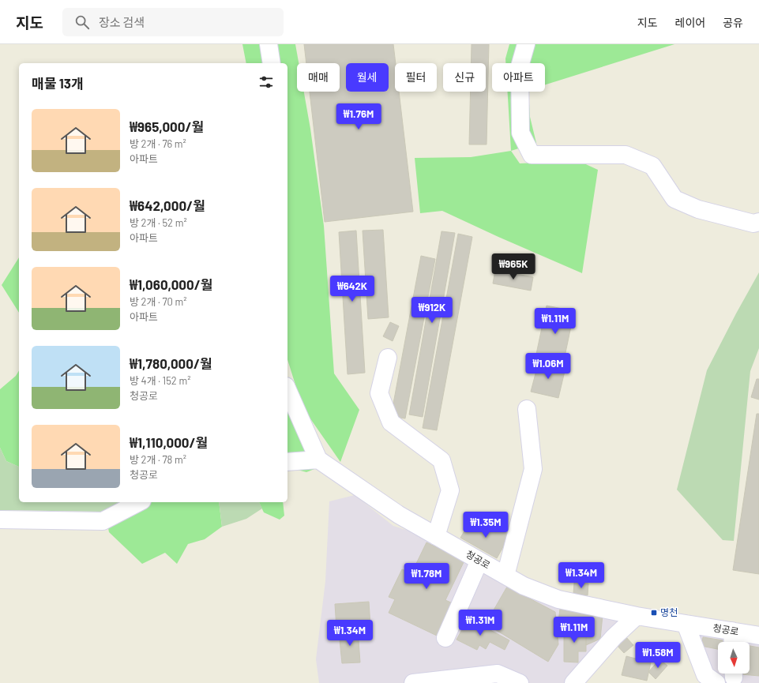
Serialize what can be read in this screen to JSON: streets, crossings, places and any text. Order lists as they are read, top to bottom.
{
  "streets": {
    "street": ["청공로"]
  },
  "places": {
    "transit": ["명천"]
  },
  "north": "bottom",
  "page": {
    "header": "지도",
    "search": "장소 검색",
    "nav": ["지도", "레이어", "공유"],
    "chip": [
      "매매",
      "월세",
      "필터",
      "신규",
      "아파트"
    ],
    "heading": "매물 13개",
    "list": [
      {
        "name": "₩965,000/월",
        "note": "방 2개 · 76 m² · 아파트"
      },
      {
        "name": "₩642,000/월",
        "note": "방 2개 · 52 m² · 아파트"
      },
      {
        "name": "₩1,060,000/월",
        "note": "방 2개 · 70 m² · 아파트"
      },
      {
        "name": "₩1,780,000/월",
        "note": "방 4개 · 152 m² · 청공로"
      },
      {
        "name": "₩1,110,000/월",
        "note": "방 2개 · 78 m² · 청공로"
      }
    ],
    "price": [
      "₩1.76M",
      "₩965K",
      "₩642K",
      "₩912K",
      "₩1.11M",
      "₩1.06M",
      "₩1.35M",
      "₩1.34M",
      "₩1.78M",
      "₩1.31M",
      "₩1.11M",
      "₩1.34M",
      "₩1.58M"
    ]
  }
}
